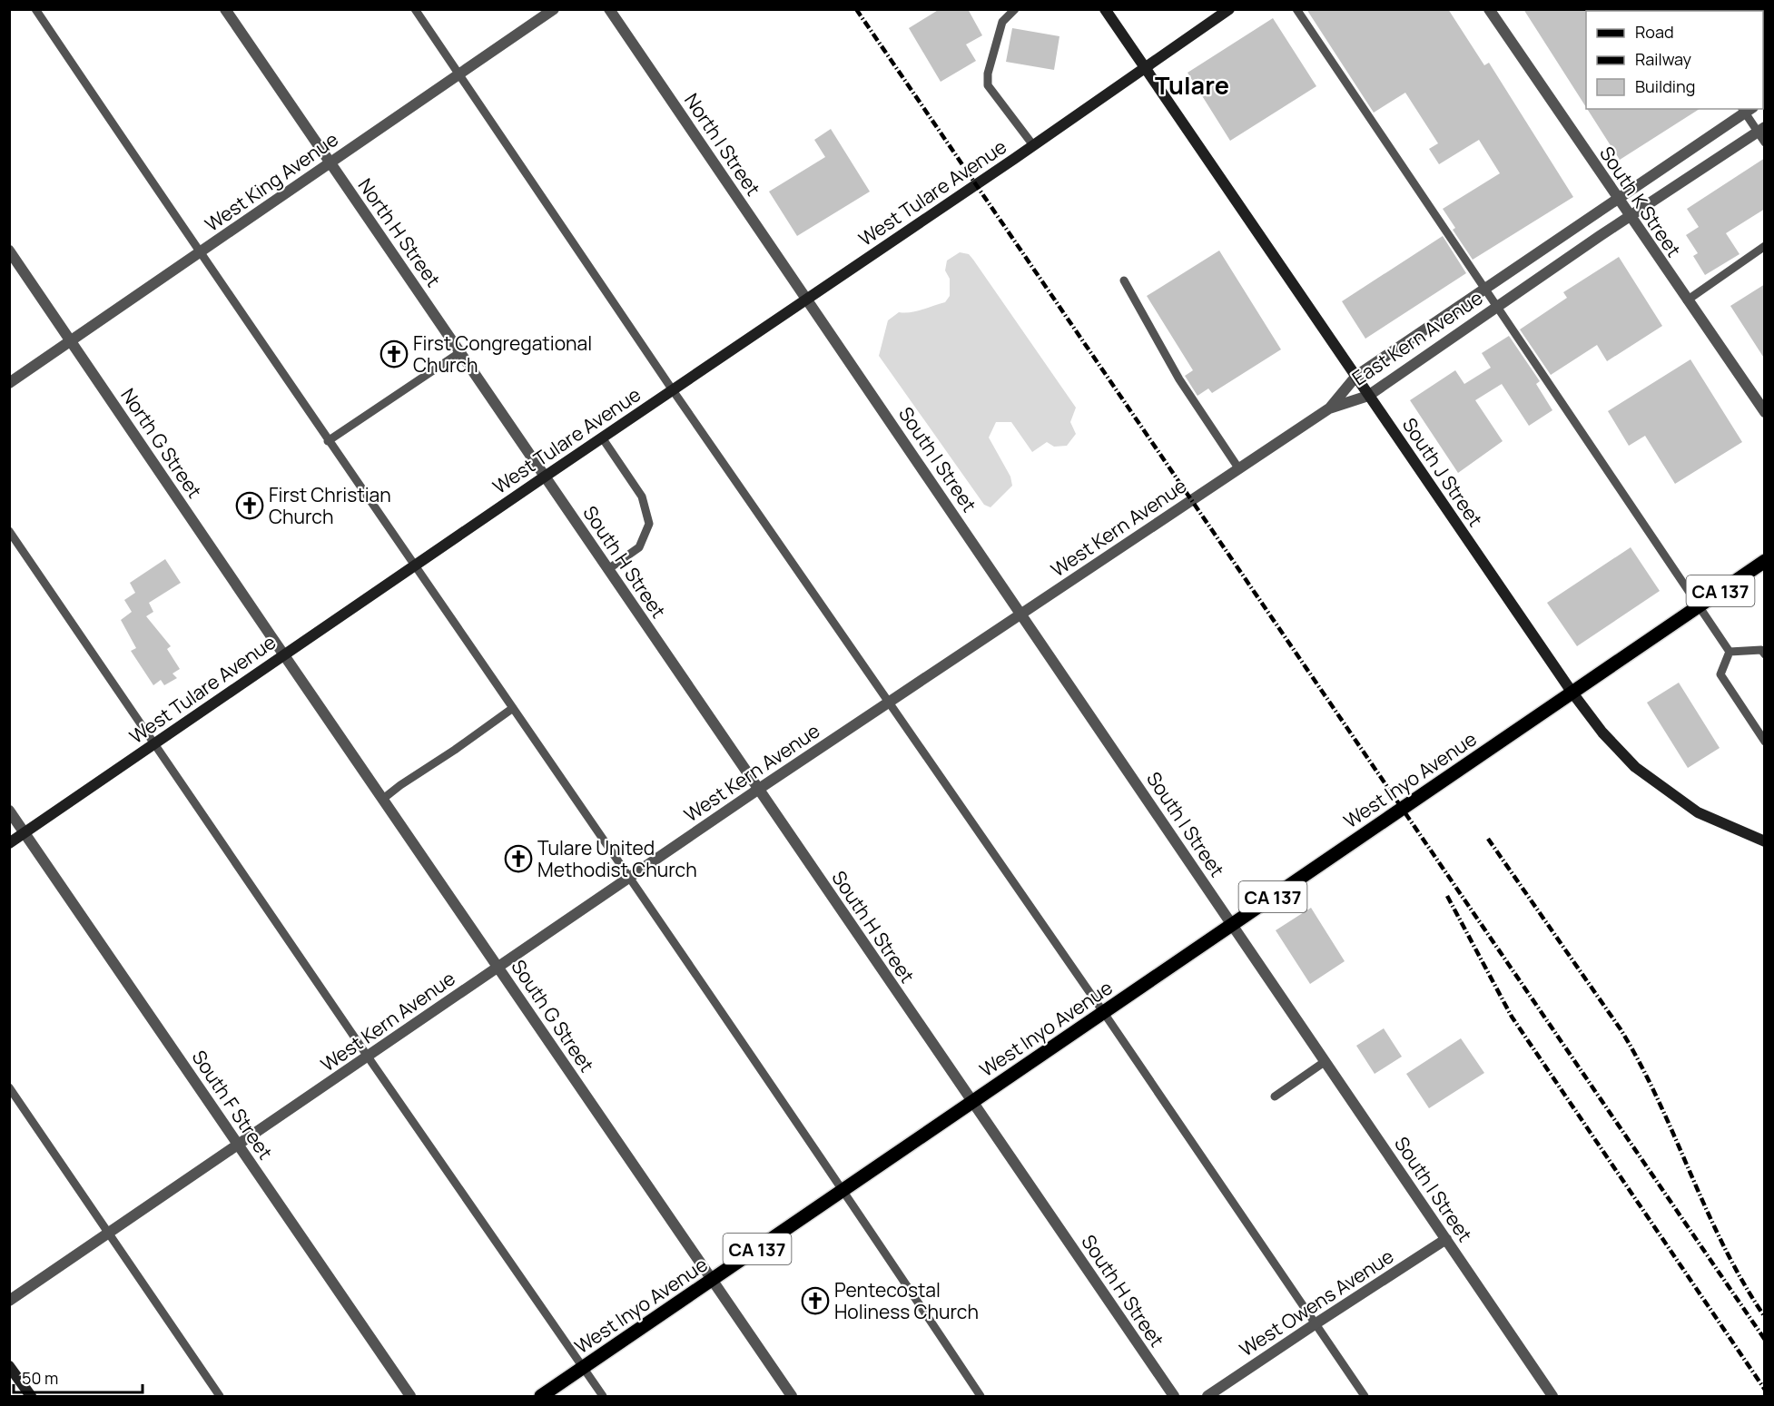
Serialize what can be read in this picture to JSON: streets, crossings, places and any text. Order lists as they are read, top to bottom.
{
  "streets": {
    "main road": [
      "West Tulare Avenue",
      "South J Street",
      "CA 137",
      "West Inyo Avenue"
    ],
    "street": [
      "North I Street",
      "West King Avenue",
      "South K Street",
      "North H Street",
      "East Kern Avenue",
      "North G Street",
      "South I Street",
      "West Kern Avenue",
      "South H Street",
      "South G Street",
      "South F Street",
      "West Owens Avenue"
    ]
  },
  "crossings": [
    ["North I Street", "West Tulare Avenue"],
    ["North I Street", "South I Street"],
    ["West King Avenue", "North H Street"],
    ["West King Avenue", "North G Street"],
    ["West Tulare Avenue", "North H Street"],
    ["West Tulare Avenue", "North G Street"],
    ["West Tulare Avenue", "South I Street"],
    ["West Tulare Avenue", "South J Street"],
    ["West Tulare Avenue", "South H Street"],
    ["West Tulare Avenue", "South G Street"],
    ["West Tulare Avenue", "South F Street"],
    ["South K Street", "East Kern Avenue"],
    ["North H Street", "South H Street"],
    ["East Kern Avenue", "South J Street"],
    ["East Kern Avenue", "West Kern Avenue"],
    ["North G Street", "South G Street"],
    ["South I Street", "West Kern Avenue"],
    ["South I Street", "West Inyo Avenue"],
    ["South I Street", "West Owens Avenue"],
    ["South J Street", "CA 137"],
    ["South J Street", "West Inyo Avenue"],
    ["West Kern Avenue", "South H Street"],
    ["West Kern Avenue", "South G Street"],
    ["West Kern Avenue", "South F Street"],
    ["South H Street", "West Inyo Avenue"],
    ["CA 137", "West Inyo Avenue"],
    ["West Inyo Avenue", "South G Street"]
  ],
  "districts": ["Tulare"],
  "places": {
    "church": [
      "First Congregational Church",
      "First Christian Church",
      "Tulare United Methodist Church",
      "Pentecostal Holiness Church"
    ]
  },
  "legend": ["Road", "Railway", "Building"],
  "scale_bar": "50 m"
}
